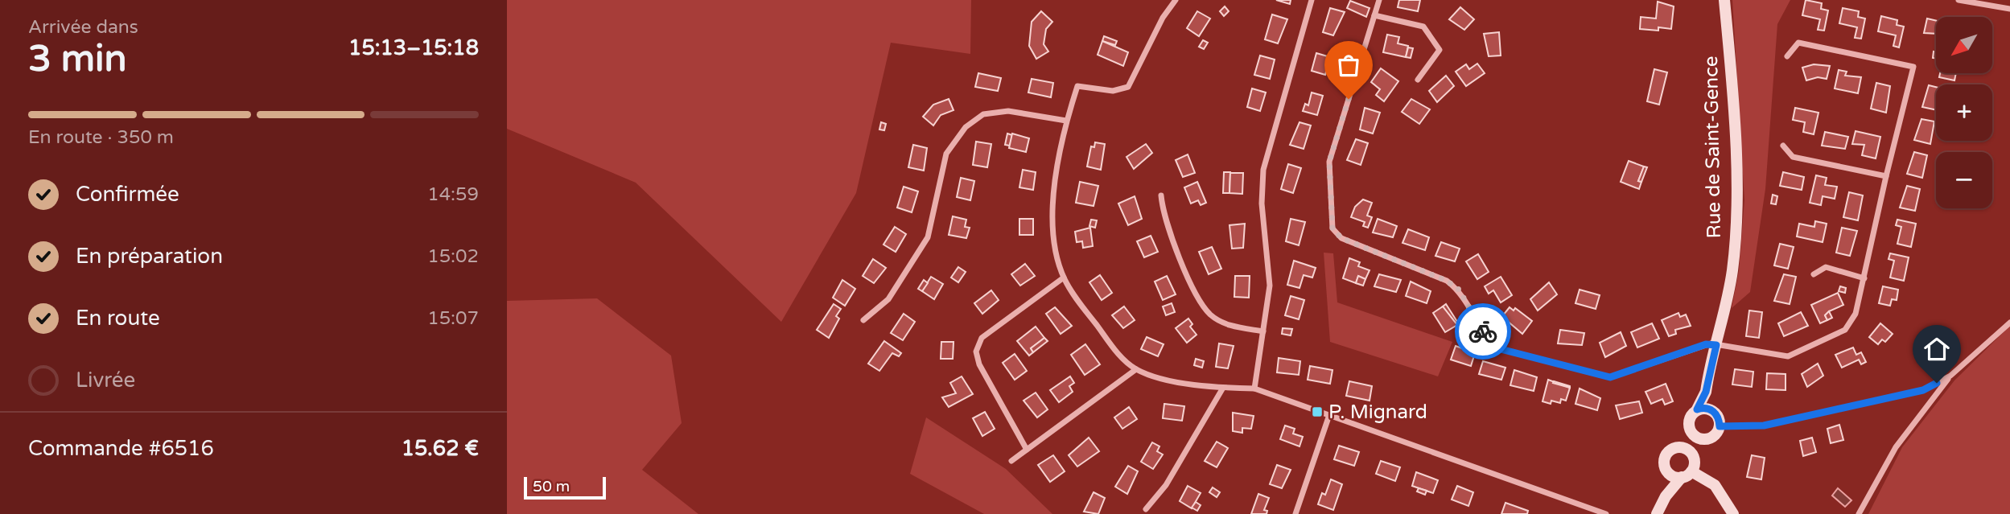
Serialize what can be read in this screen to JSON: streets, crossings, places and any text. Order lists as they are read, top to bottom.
{
  "streets": {
    "street": ["Rue de Saint-Gence"]
  },
  "places": {
    "transit": ["P. Mignard"]
  },
  "scale_bar": "50 m",
  "north": "bottom left",
  "page": {
    "heading": ["3 min", "Arrivée dans", "15:13–15:18"],
    "panel": ["Commande #6516", "15.62 €"],
    "map_buttons": ["+", "−"],
    "bar": "En route · 350 m",
    "list": [
      ["Confirmée", "14:59"],
      ["En préparation", "15:02"],
      ["En route", "15:07"],
      "Livrée"
    ],
    "scale": "50 m"
  }
}
